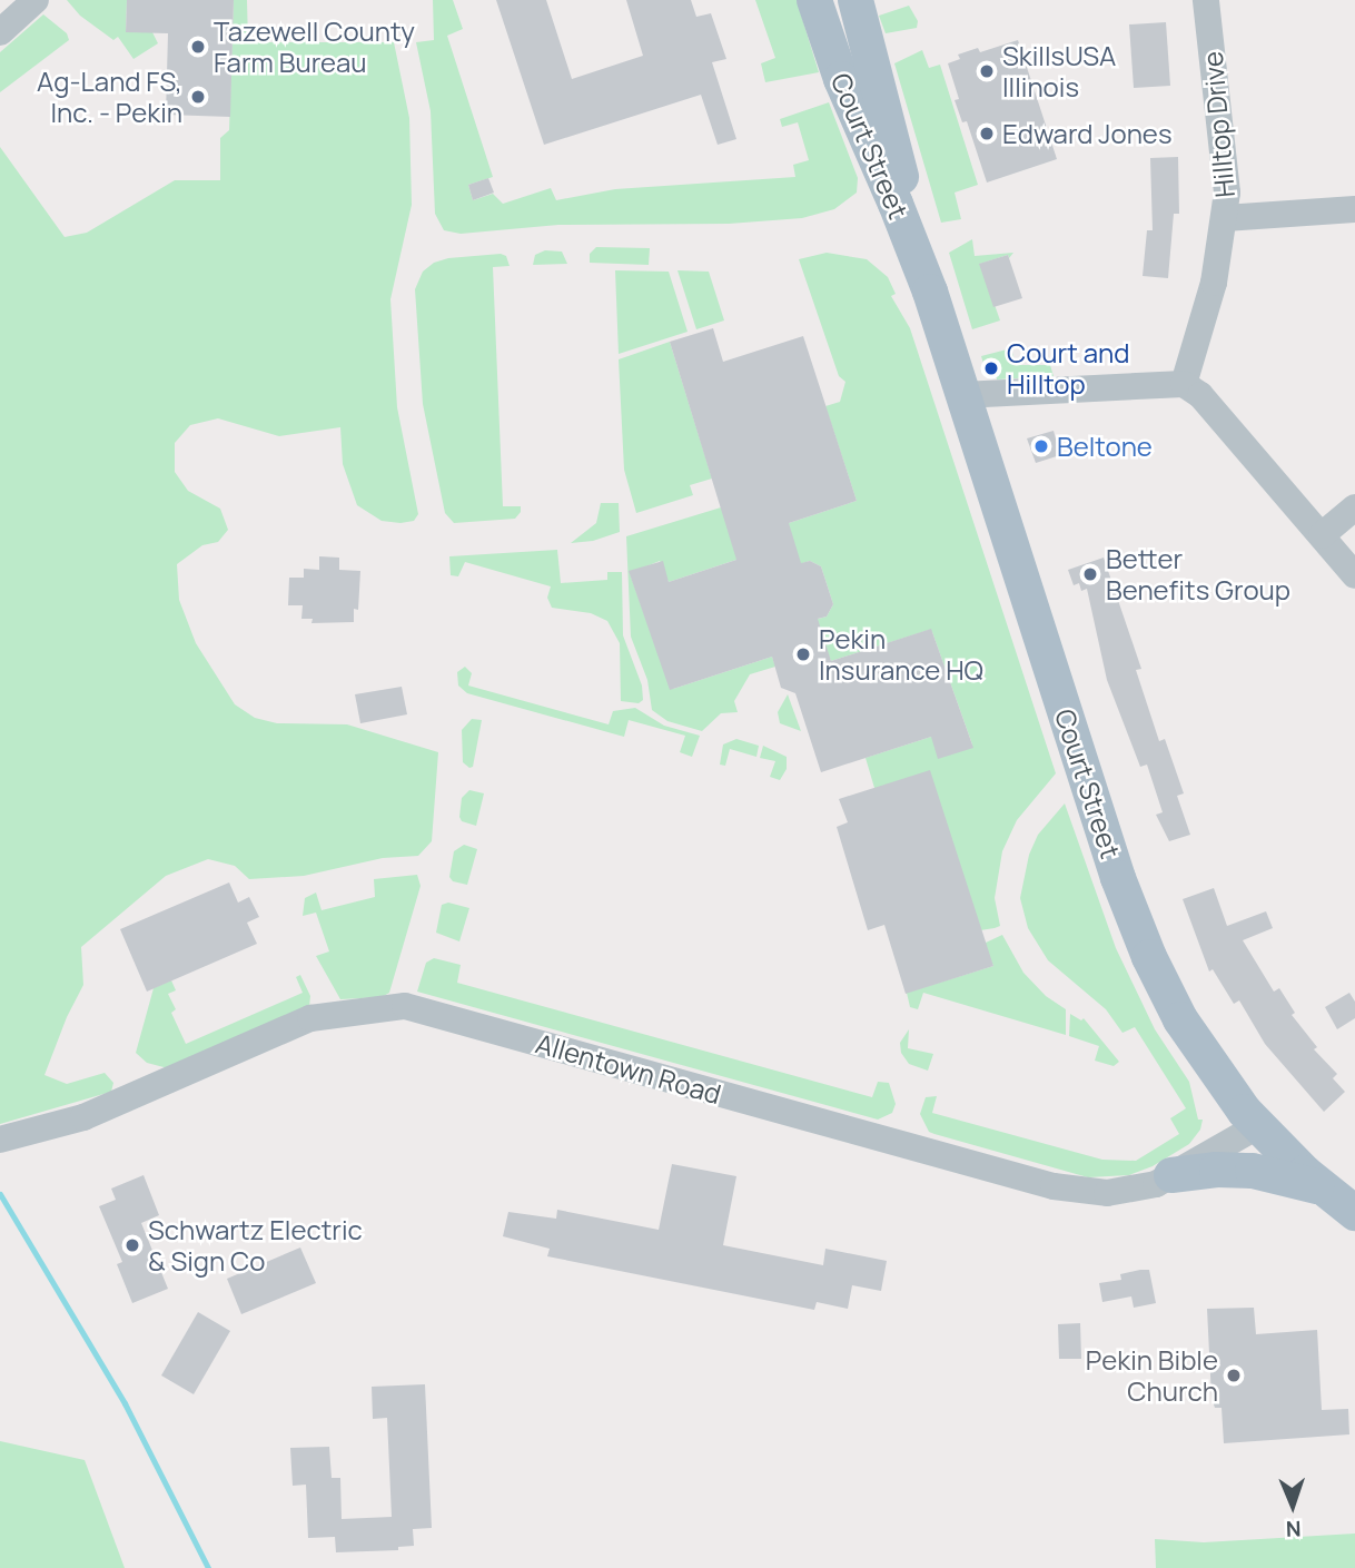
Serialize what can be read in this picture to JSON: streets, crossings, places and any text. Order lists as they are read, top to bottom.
{
  "streets": {
    "main road": ["Court Street"],
    "street": ["Hilltop Drive", "Allentown Road"]
  },
  "crossings": [
    ["Court Street", "Allentown Road"]
  ],
  "places": [
    "Tazewell County Farm Bureau",
    "SkillsUSA Illinois",
    "Ag-Land FS, Inc. - Pekin",
    "Edward Jones",
    "Court and Hilltop",
    "Beltone",
    "Better Benefits Group",
    "Pekin Insurance HQ",
    "Schwartz Electric & Sign Co",
    "Pekin Bible Church"
  ],
  "north": "bottom"
}
